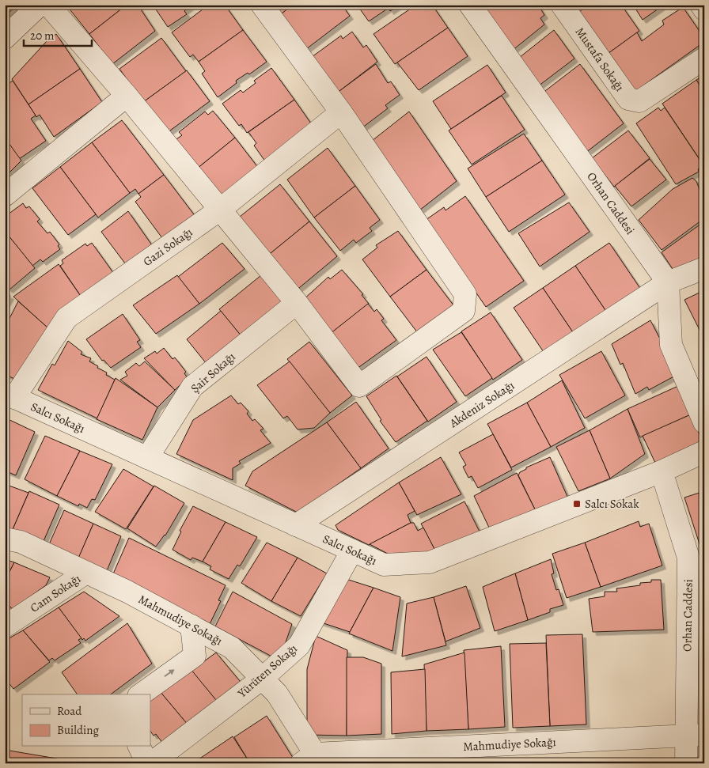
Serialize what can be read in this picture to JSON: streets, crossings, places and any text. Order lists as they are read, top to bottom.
{
  "streets": {
    "street": [
      "Mustafa Sokağı",
      "Orhan Caddesi",
      "Gazi Sokağı",
      "Şair Sokağı",
      "Akdeniz Sokağı",
      "Salcı Sokağı",
      "Cam Sokağı",
      "Mahmudiye Sokağı",
      "Yürüten Sokağı"
    ]
  },
  "crossings": [
    ["Orhan Caddesi", "Akdeniz Sokağı"],
    ["Orhan Caddesi", "Salcı Sokağı"],
    ["Orhan Caddesi", "Mahmudiye Sokağı"],
    ["Gazi Sokağı", "Salcı Sokağı"],
    ["Şair Sokağı", "Salcı Sokağı"],
    ["Akdeniz Sokağı", "Salcı Sokağı"],
    ["Salcı Sokağı", "Yürüten Sokağı"],
    ["Cam Sokağı", "Mahmudiye Sokağı"],
    ["Mahmudiye Sokağı", "Yürüten Sokağı"]
  ],
  "places": {
    "transit": ["Salcı Sokak"]
  },
  "legend": ["Road", "Building"],
  "scale_bar": "20 m"
}
